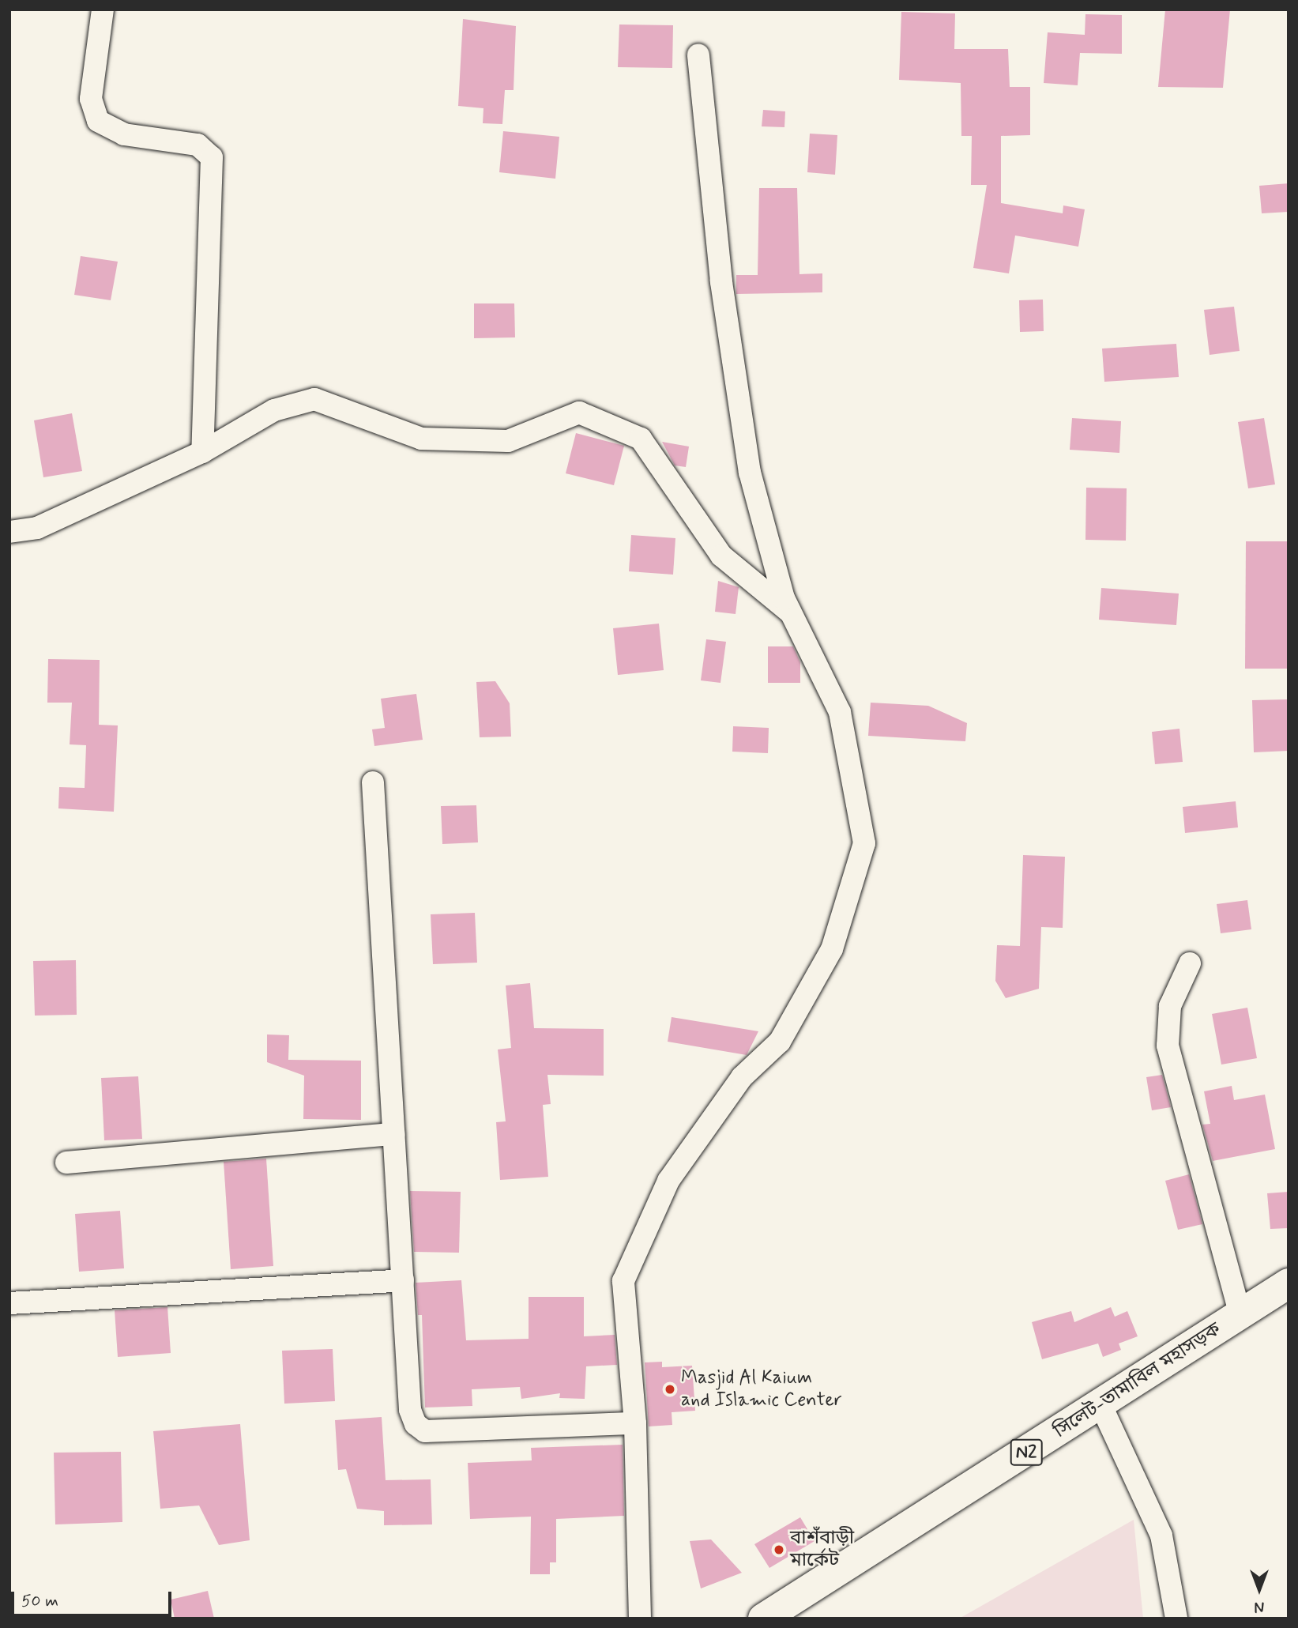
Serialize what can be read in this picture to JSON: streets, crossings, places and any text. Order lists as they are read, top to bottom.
{
  "streets": {
    "highway": ["সিলেট-তামাবিল মহাসড়ক", "N2"]
  },
  "places": ["Masjid Al Kaium and Islamic Center", "বাশঁবাড়ী মার্কেট"],
  "scale_bar": "50 m",
  "north": "bottom"
}
